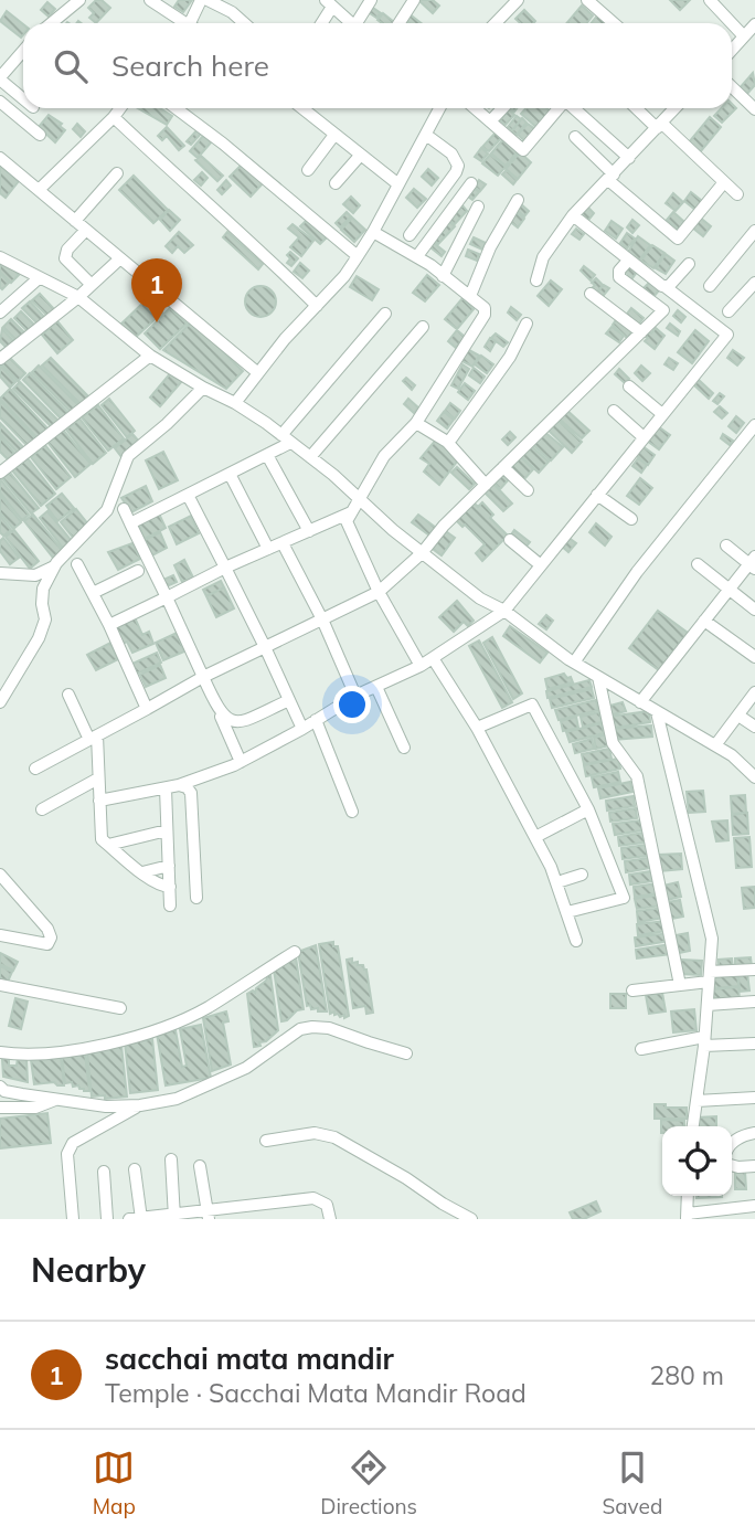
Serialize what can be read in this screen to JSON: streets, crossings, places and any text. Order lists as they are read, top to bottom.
{
  "page": {
    "search": "Search here",
    "pins": "1",
    "heading": "Nearby",
    "list": [
      {
        "mark": "1",
        "name": "sacchai mata mandir",
        "note": "Temple · Sacchai Mata Mandir Road",
        "value": "280 m"
      }
    ],
    "nav": ["Map", "Directions", "Saved"]
  }
}
